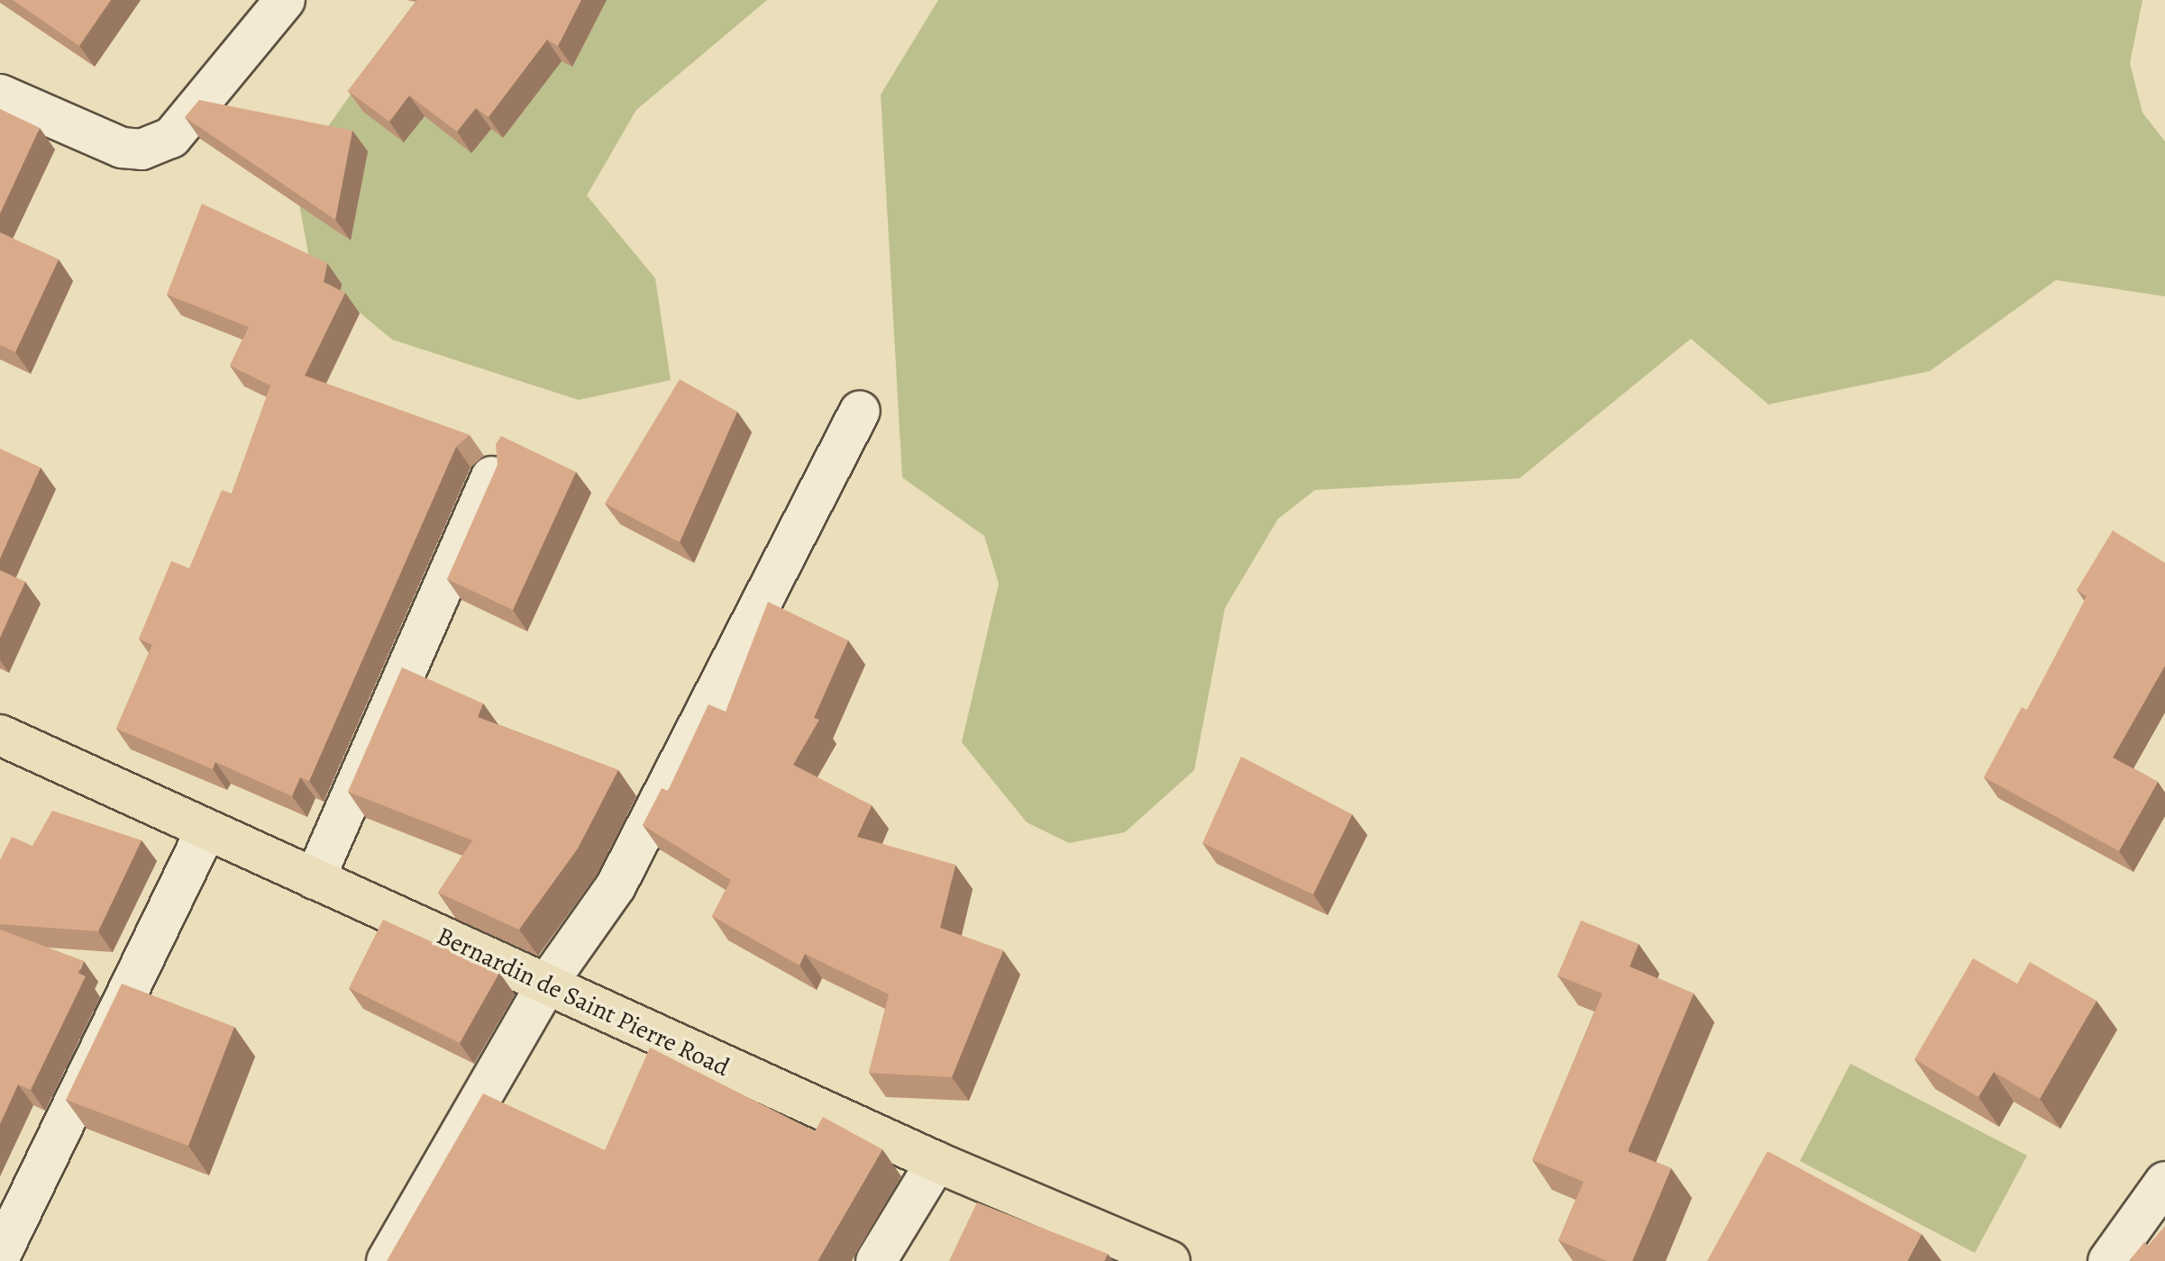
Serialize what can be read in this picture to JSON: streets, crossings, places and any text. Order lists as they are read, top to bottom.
{
  "streets": {
    "main road": ["Bernardin de Saint Pierre Road"]
  }
}
